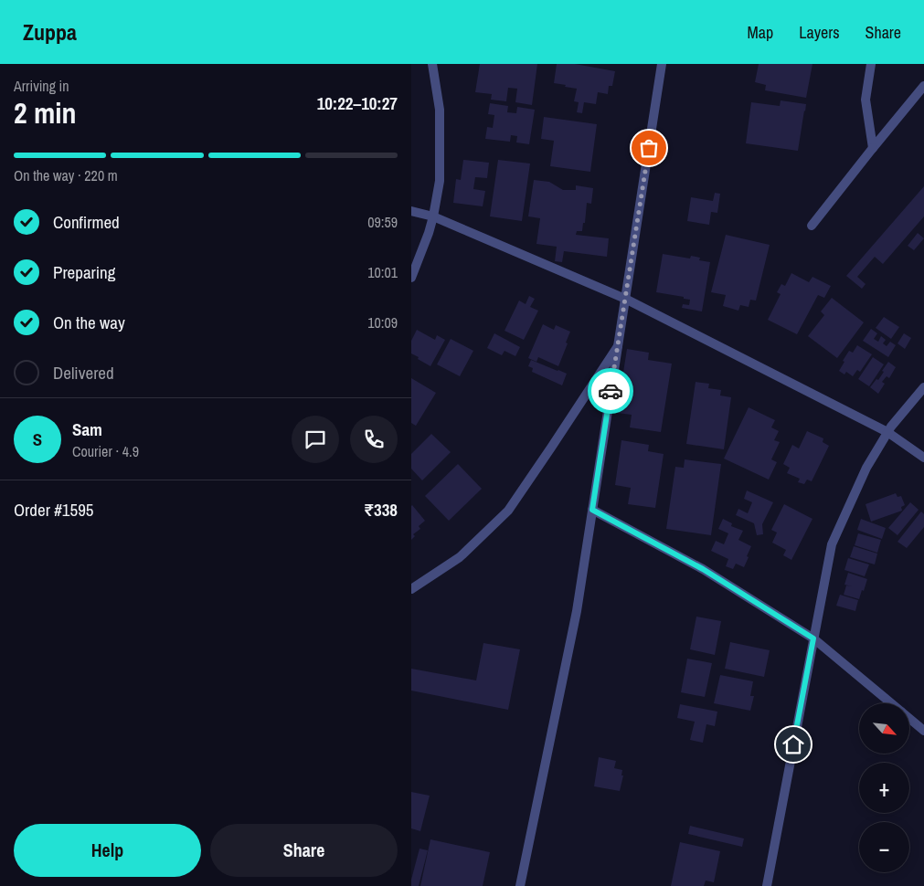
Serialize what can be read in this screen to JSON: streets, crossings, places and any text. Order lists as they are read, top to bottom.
{
  "north": "bottom right",
  "page": {
    "header": "Zuppa",
    "nav": ["Map", "Layers", "Share"],
    "heading": ["2 min", "Arriving in", "10:22–10:27"],
    "panel": [
      "Sam",
      "Courier · 4.9",
      "Order #1595",
      "₹338"
    ],
    "bar": "On the way · 220 m",
    "list": [
      ["Confirmed", "09:59"],
      ["Preparing", "10:01"],
      ["On the way", "10:09"],
      "Delivered"
    ],
    "round": "S",
    "map_buttons": ["+", "−"],
    "buttons": ["Help", "Share"]
  }
}
